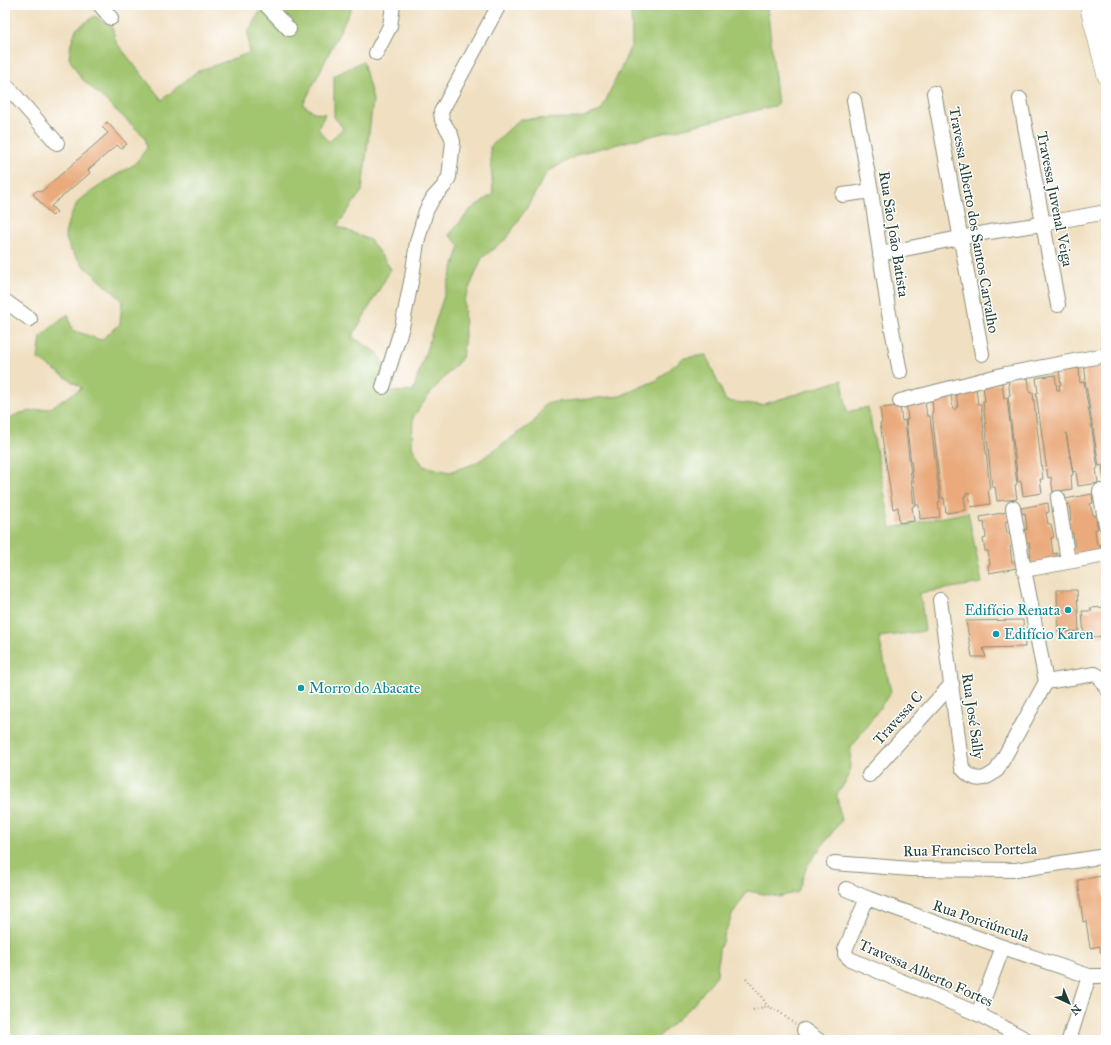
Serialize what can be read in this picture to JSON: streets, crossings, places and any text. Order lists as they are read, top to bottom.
{
  "streets": {
    "street": [
      "Travessa Juvenal Veiga",
      "Travessa Alberto dos Santos Carvalho",
      "Rua São João Batista",
      "Rua José Sally",
      "Travessa C",
      "Rua Francisco Portela",
      "Rua Porciúncula",
      "Travessa Alberto Fortes"
    ]
  },
  "crossings": [
    ["Rua José Sally", "Travessa C"],
    ["Rua Porciúncula", "Travessa Alberto Fortes"]
  ],
  "places": ["Edifício Renata", "Edifício Karen", "Morro do Abacate"],
  "north": "bottom right"
}
